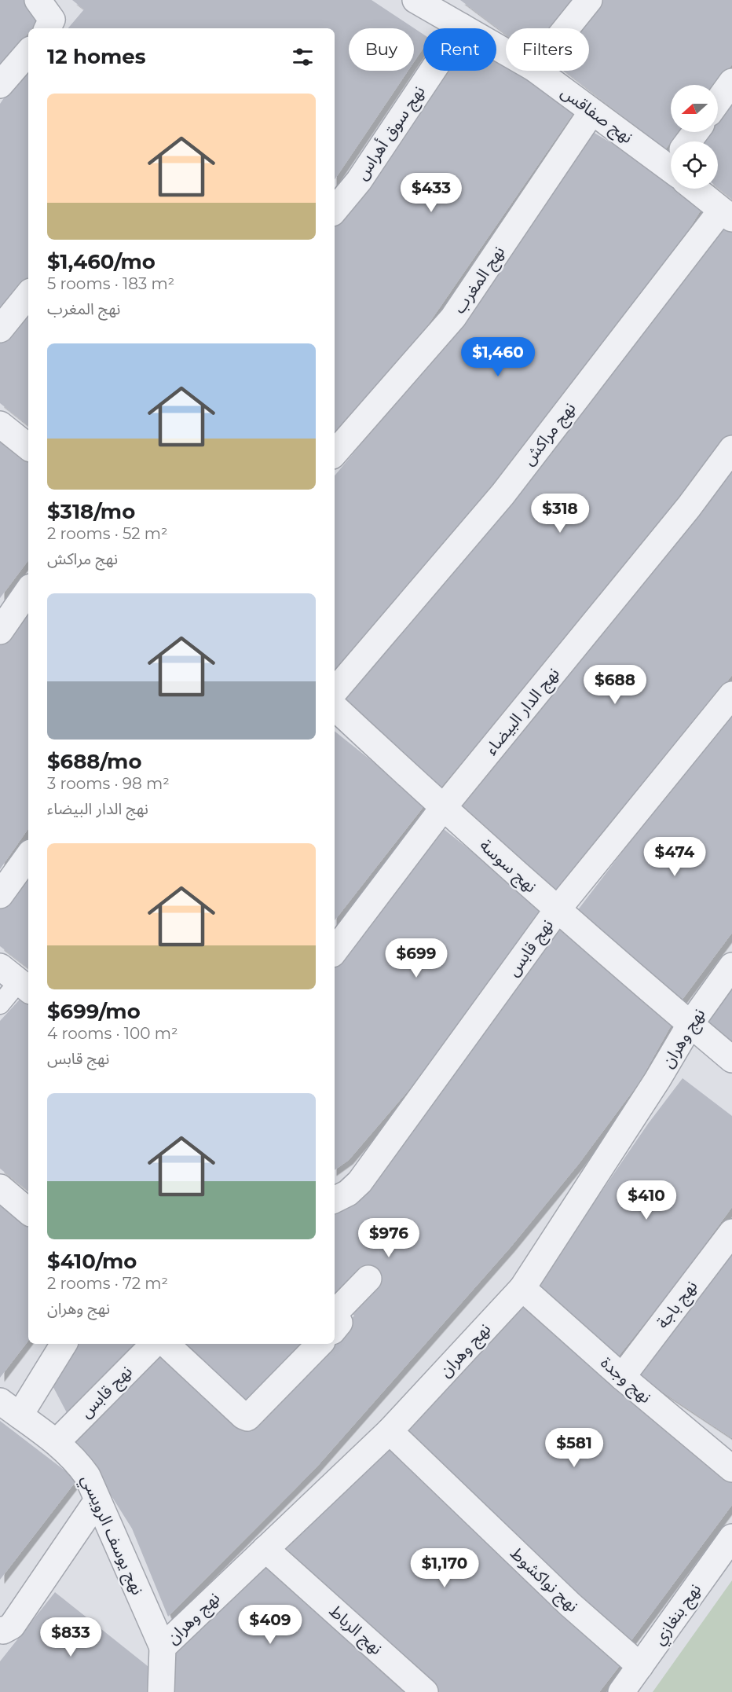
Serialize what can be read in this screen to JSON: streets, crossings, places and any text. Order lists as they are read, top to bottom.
{
  "streets": {
    "street": [
      "نهج صفاقس",
      "نهج سوق أهراس",
      "نهج المغرب",
      "نهج مراكش",
      "نهج الدار البيضاء",
      "نهج سوسة",
      "نهج قابس",
      "نهج وهران",
      "نهج باجة",
      "نهج وجدة",
      "نهج يوسف الرويسي",
      "نهج نواكشوط",
      "نهج بنغازي",
      "نهج الرباط"
    ]
  },
  "crossings": [
    ["نهج صفاقس", "نهج سوق أهراس"],
    ["نهج صفاقس", "نهج المغرب"],
    ["نهج صفاقس", "نهج مراكش"],
    ["نهج الدار البيضاء", "نهج سوسة"],
    ["نهج سوسة", "نهج قابس"],
    ["نهج سوسة", "نهج وهران"],
    ["نهج قابس", "نهج يوسف الرويسي"],
    ["نهج وهران", "نهج وجدة"],
    ["نهج وهران", "نهج يوسف الرويسي"],
    ["نهج وهران", "نهج نواكشوط"],
    ["نهج وهران", "نهج الرباط"],
    ["نهج باجة", "نهج وجدة"],
    ["نهج نواكشوط", "نهج بنغازي"]
  ],
  "north": "left",
  "page": {
    "chip": ["Buy", "Rent", "Filters"],
    "heading": "12 homes",
    "list": [
      {
        "name": "$1,460/mo",
        "note": "5 rooms · 183 m² · نهج المغرب"
      },
      {
        "name": "$318/mo",
        "note": "2 rooms · 52 m² · نهج مراكش"
      },
      {
        "name": "$688/mo",
        "note": "3 rooms · 98 m² · نهج الدار البيضاء"
      },
      {
        "name": "$699/mo",
        "note": "4 rooms · 100 m² · نهج قابس"
      },
      {
        "name": "$410/mo",
        "note": "2 rooms · 72 m² · نهج وهران"
      }
    ],
    "price": [
      "$433",
      "$1,460",
      "$318",
      "$688",
      "$474",
      "$699",
      "$410",
      "$976",
      "$581",
      "$1,170",
      "$409",
      "$833"
    ]
  }
}
